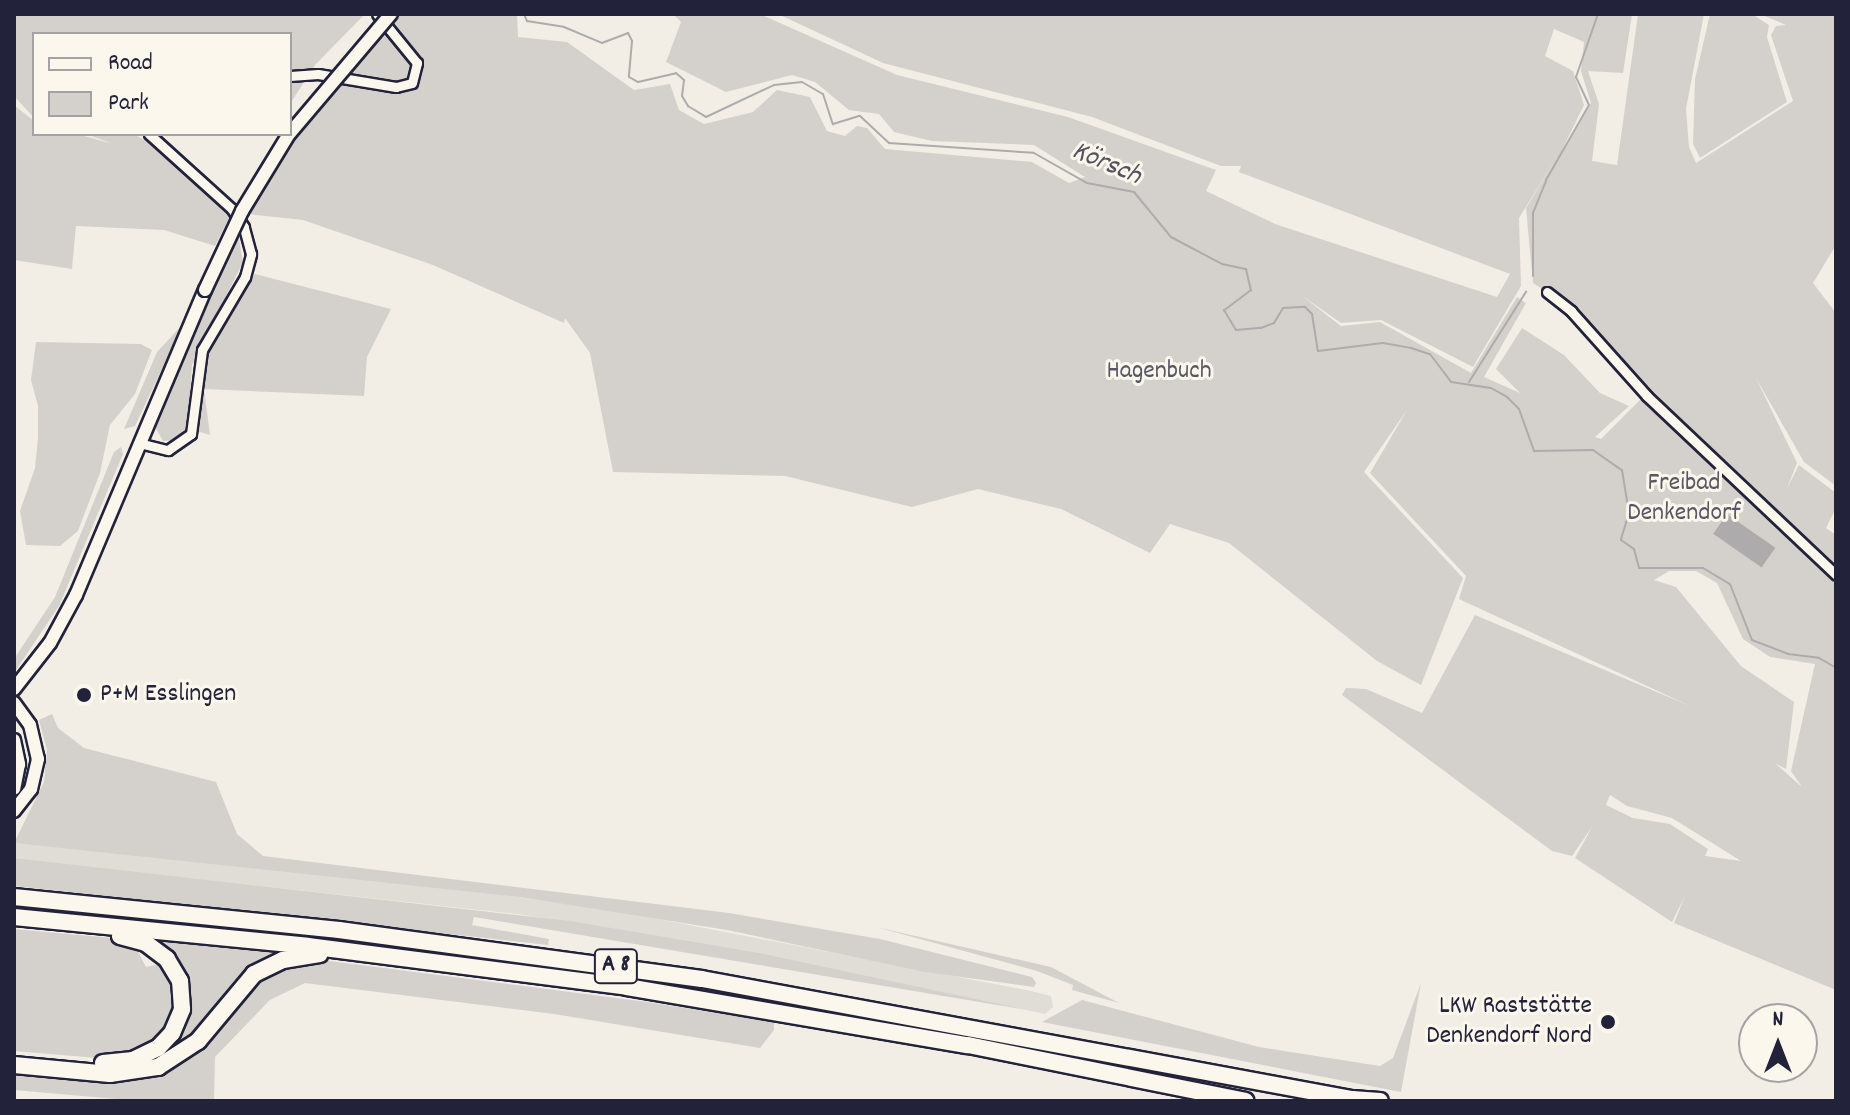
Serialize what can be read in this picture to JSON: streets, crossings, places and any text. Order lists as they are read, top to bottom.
{
  "streets": {
    "highway": ["A 8"]
  },
  "water": ["Körsch"],
  "parks": ["Hagenbuch", "Freibad Denkendorf"],
  "places": ["P+M Esslingen", "LKW Raststätte Denkendorf Nord"],
  "legend": ["Road", "Park"],
  "north": "top"
}
